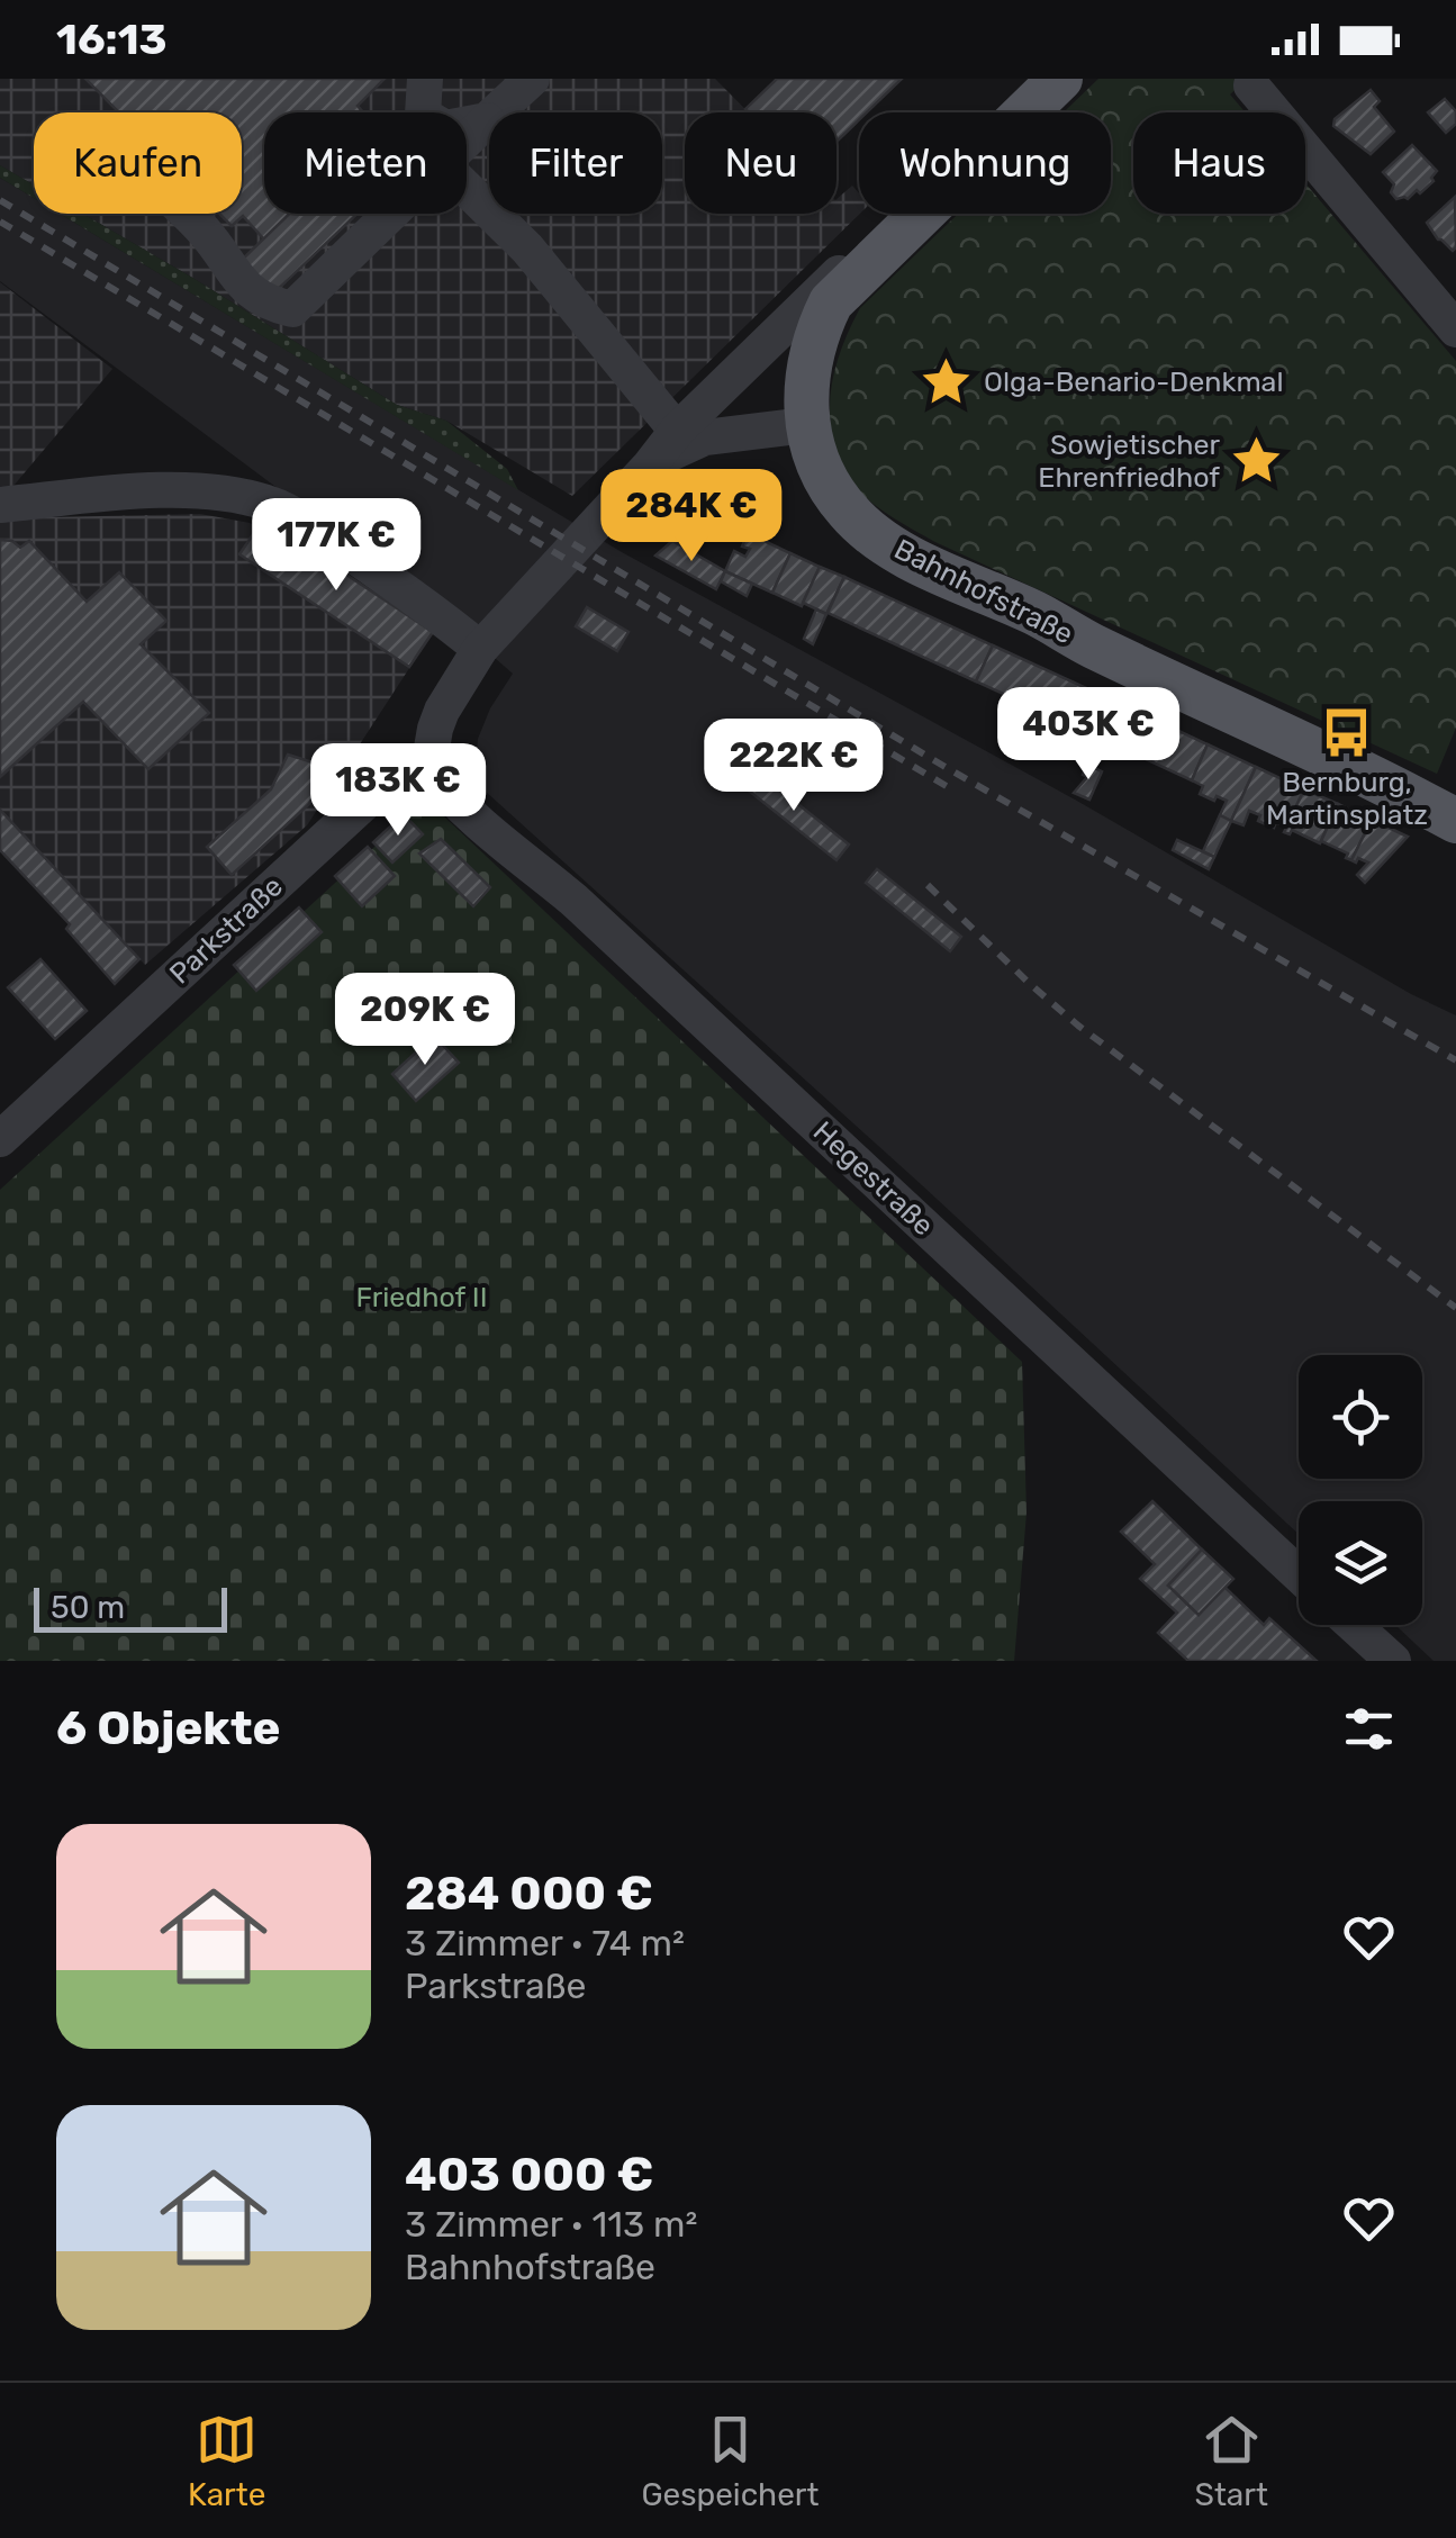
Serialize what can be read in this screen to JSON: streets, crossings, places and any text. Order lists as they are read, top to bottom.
{
  "streets": {
    "main road": ["Bahnhofstraße"],
    "street": ["Parkstraße", "Hegestraße"]
  },
  "crossings": [
    ["Parkstraße", "Hegestraße"]
  ],
  "parks": ["Friedhof II"],
  "places": {
    "place": ["Olga-Benario-Denkmal", "Sowjetischer Ehrenfriedhof"],
    "bus stop": ["Bernburg, Martinsplatz"]
  },
  "scale_bar": "50 m",
  "page": {
    "status": "16:13",
    "chip": [
      "Kaufen",
      "Mieten",
      "Filter",
      "Neu",
      "Wohnung",
      "Haus"
    ],
    "price": [
      "284K €",
      "177K €",
      "403K €",
      "222K €",
      "183K €",
      "209K €"
    ],
    "scale": "50 m",
    "heading": "6 Objekte",
    "list": [
      {
        "name": "284 000 €",
        "note": "3 Zimmer · 74 m² · Parkstraße"
      },
      {
        "name": "403 000 €",
        "note": "3 Zimmer · 113 m² · Bahnhofstraße"
      }
    ],
    "tabs": ["Karte", "Gespeichert", "Start"]
  }
}
